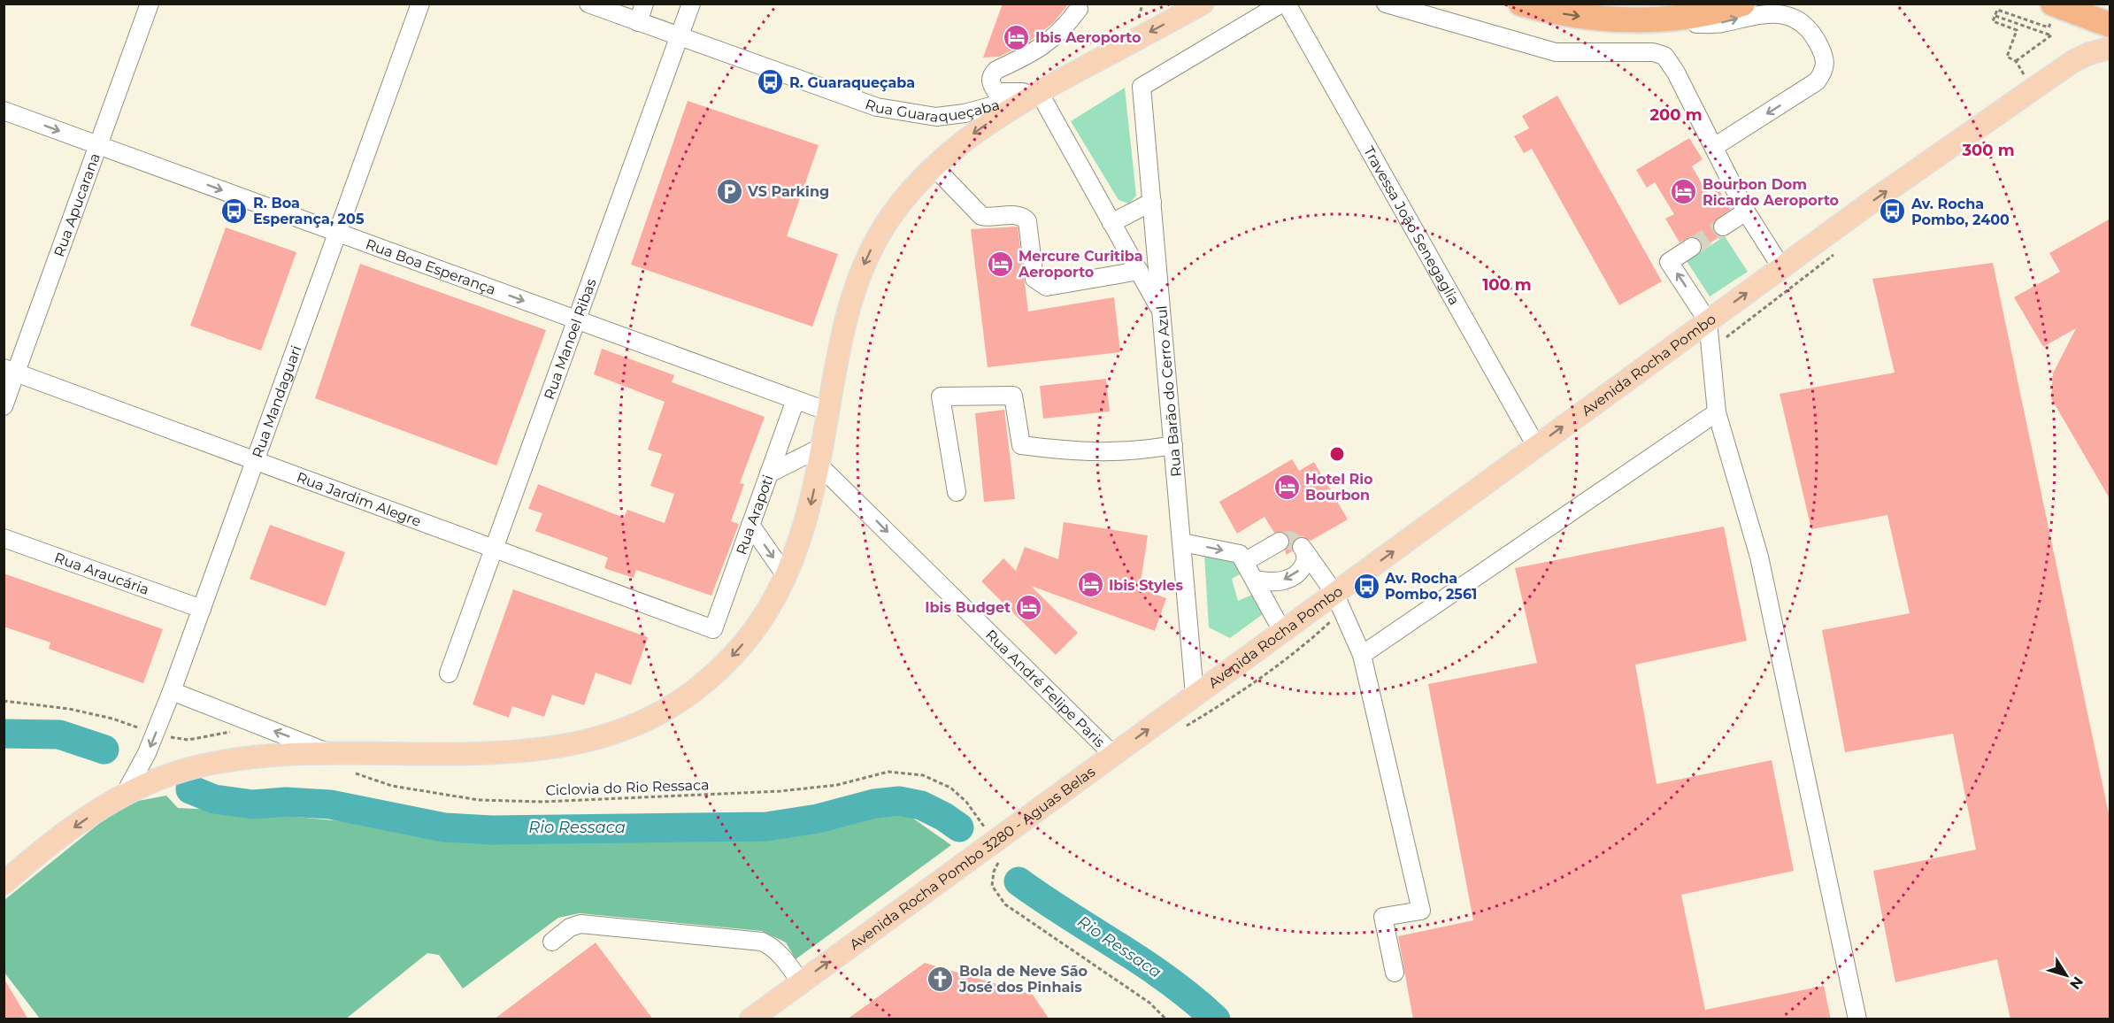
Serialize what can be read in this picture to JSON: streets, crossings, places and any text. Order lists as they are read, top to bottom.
{
  "streets": {
    "main road": ["Avenida Rocha Pombo", "Avenida Rocha Pombo 3280 - Aguas Belas"],
    "street": [
      "Rua Guaraqueçaba",
      "Rua Apucarana",
      "Travessa João Senegaglia",
      "Rua Boa Esperança",
      "Rua Manoel Ribas",
      "Rua Barão do Cerro Azul",
      "Rua Mandaguari",
      "Rua Jardim Alegre",
      "Rua Arapoti",
      "Rua Araucária",
      "Rua André Felipe Paris"
    ],
    "path": ["Ciclovia do Rio Ressaca"]
  },
  "crossings": [
    ["Rua Guaraqueçaba", "Rua Manoel Ribas"],
    ["Rua Apucarana", "Rua Boa Esperança"],
    ["Rua Apucarana", "Rua Jardim Alegre"],
    ["Travessa João Senegaglia", "Avenida Rocha Pombo"],
    ["Rua Boa Esperança", "Rua Manoel Ribas"],
    ["Rua Boa Esperança", "Rua Mandaguari"],
    ["Rua Boa Esperança", "Rua Arapoti"],
    ["Rua Manoel Ribas", "Rua Jardim Alegre"],
    ["Avenida Rocha Pombo", "Rua Barão do Cerro Azul"],
    ["Avenida Rocha Pombo", "Avenida Rocha Pombo 3280 - Aguas Belas"],
    ["Rua Barão do Cerro Azul", "Avenida Rocha Pombo 3280 - Aguas Belas"],
    ["Rua Mandaguari", "Rua Jardim Alegre"],
    ["Rua Mandaguari", "Rua Araucária"],
    ["Rua Jardim Alegre", "Rua Arapoti"],
    ["Rua André Felipe Paris", "Avenida Rocha Pombo 3280 - Aguas Belas"],
    ["Ciclovia do Rio Ressaca", "Avenida Rocha Pombo 3280 - Aguas Belas"]
  ],
  "one_way": [
    "Rua Boa Esperança",
    "Avenida Rocha Pombo",
    "Rua André Felipe Paris",
    "Avenida Rocha Pombo 3280 - Aguas Belas"
  ],
  "water": ["Rio Ressaca"],
  "places": {
    "hotel": [
      "Ibis Aeroporto",
      "Bourbon Dom Ricardo Aeroporto",
      "Mercure Curitiba Aeroporto",
      "Hotel Rio Bourbon",
      "Ibis Styles",
      "Ibis Budget"
    ],
    "bus stop": [
      "R. Guaraqueçaba",
      "R. Boa Esperança, 205",
      "Av. Rocha Pombo, 2400",
      "Av. Rocha Pombo, 2561"
    ],
    "parking": ["VS Parking"],
    "church": ["Bola de Neve São José dos Pinhais"]
  },
  "north": "bottom right",
  "rings": ["200 m", "300 m", "100 m"]
}
